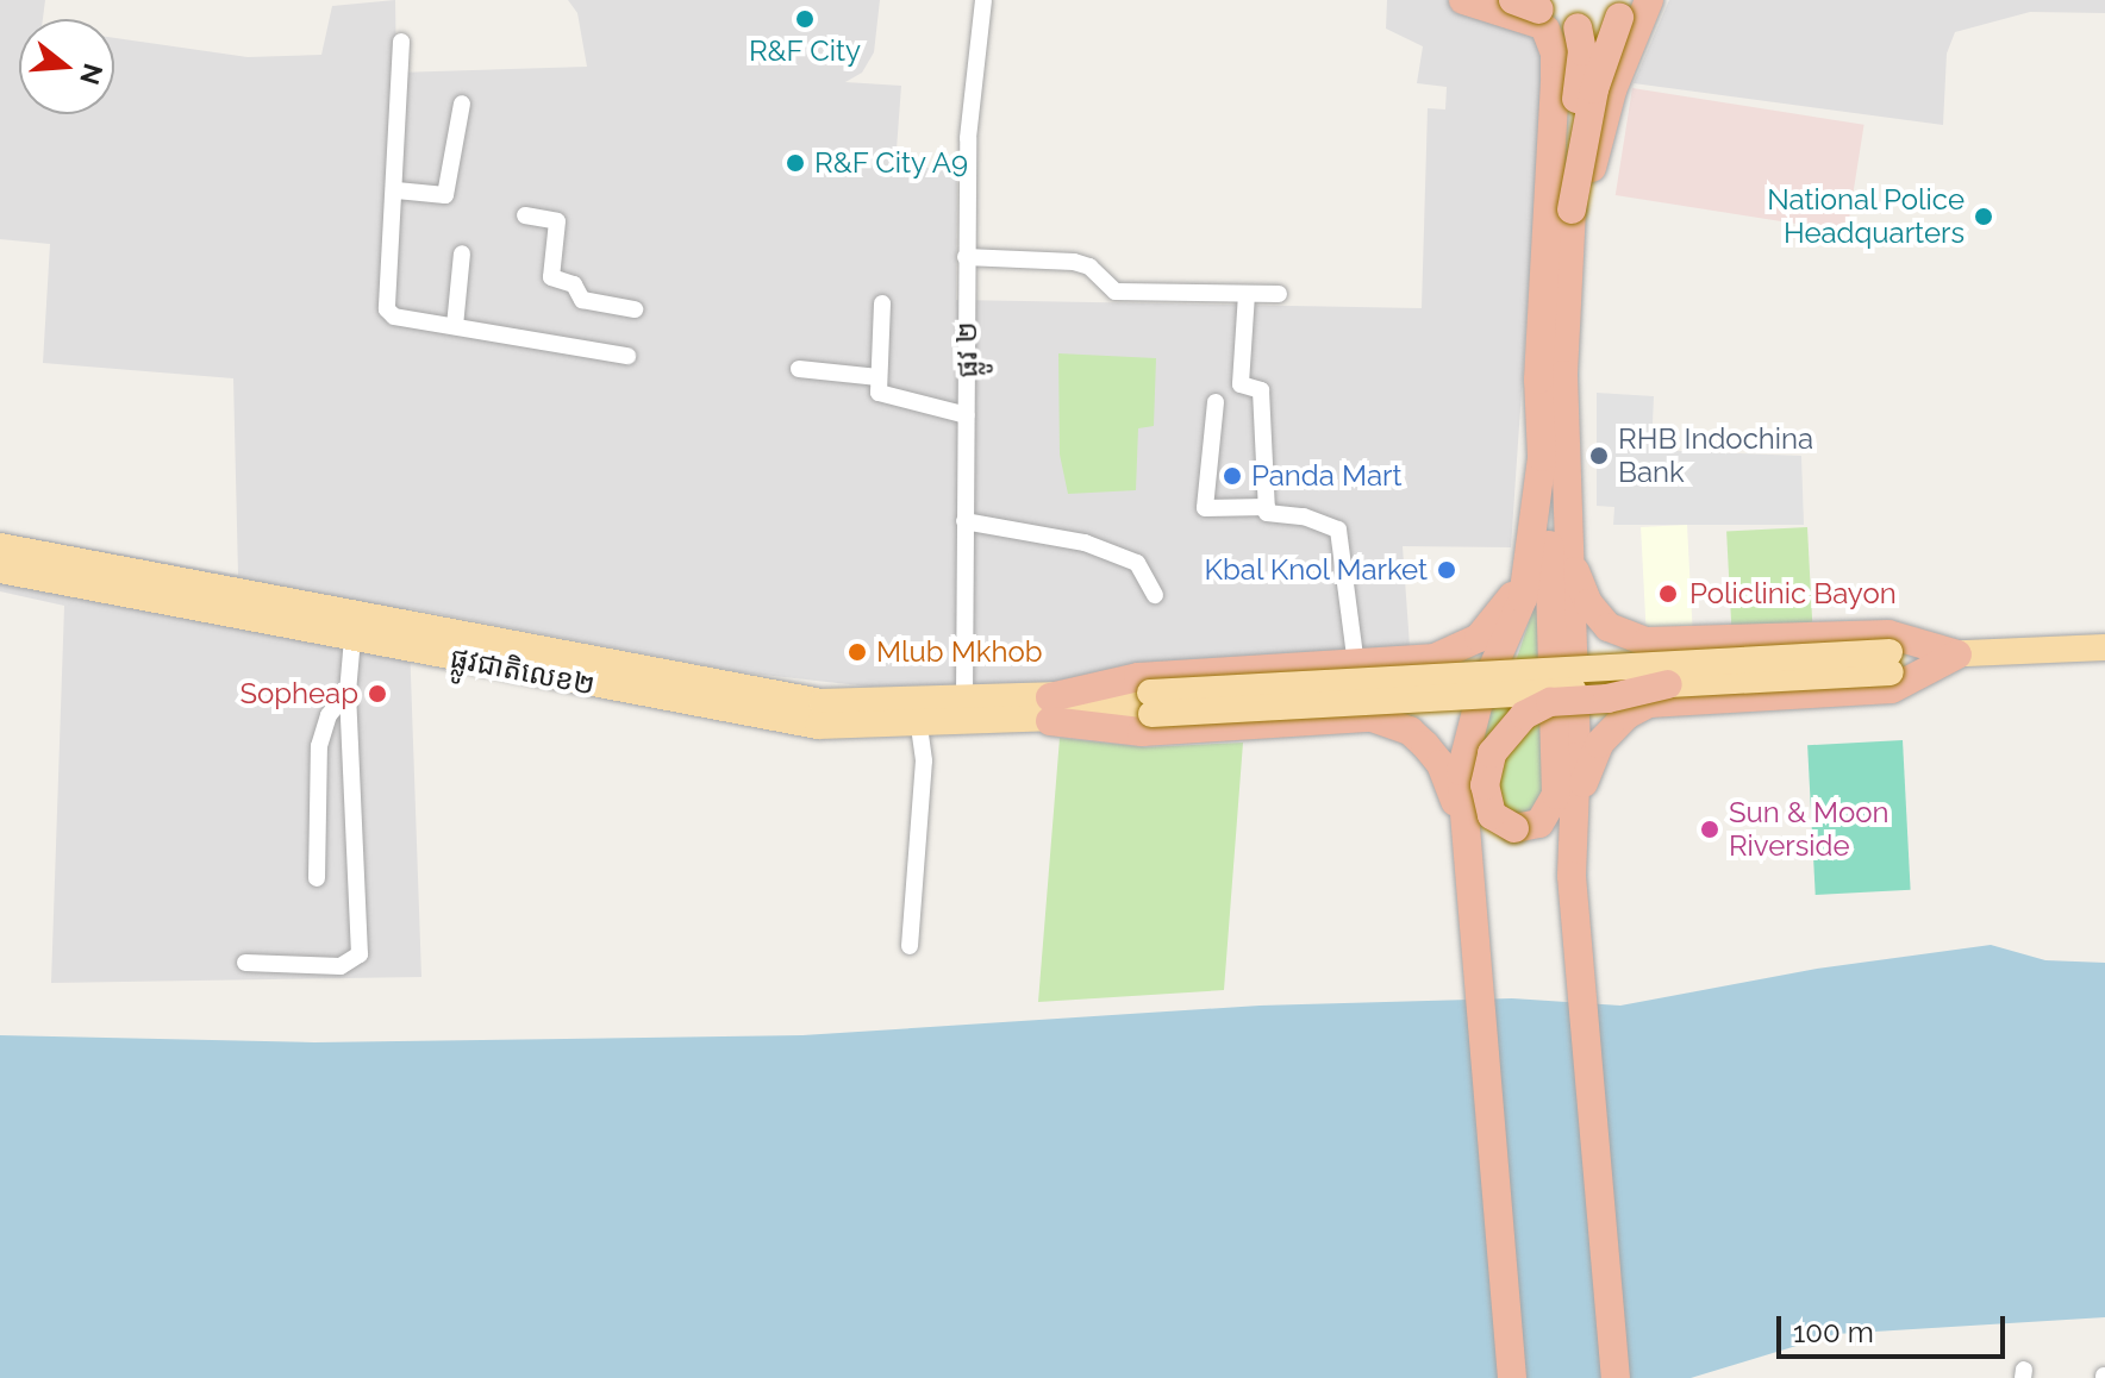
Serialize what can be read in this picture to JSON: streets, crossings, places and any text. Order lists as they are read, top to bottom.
{
  "streets": {
    "main road": ["ផ្លូវជាតិលេខ២"],
    "street": ["ផ្លូវ ២"]
  },
  "crossings": [
    ["ផ្លូវ ២", "ផ្លូវជាតិលេខ២"]
  ],
  "places": [
    "R&F City",
    "R&F City A9",
    "National Police Headquarters",
    "RHB Indochina Bank",
    "Panda Mart",
    "Kbal Knol Market",
    "Policlinic Bayon",
    "Mlub Mkhob",
    "Sopheap",
    "Sun & Moon Riverside"
  ],
  "scale_bar": "100 m",
  "north": "right"
}
